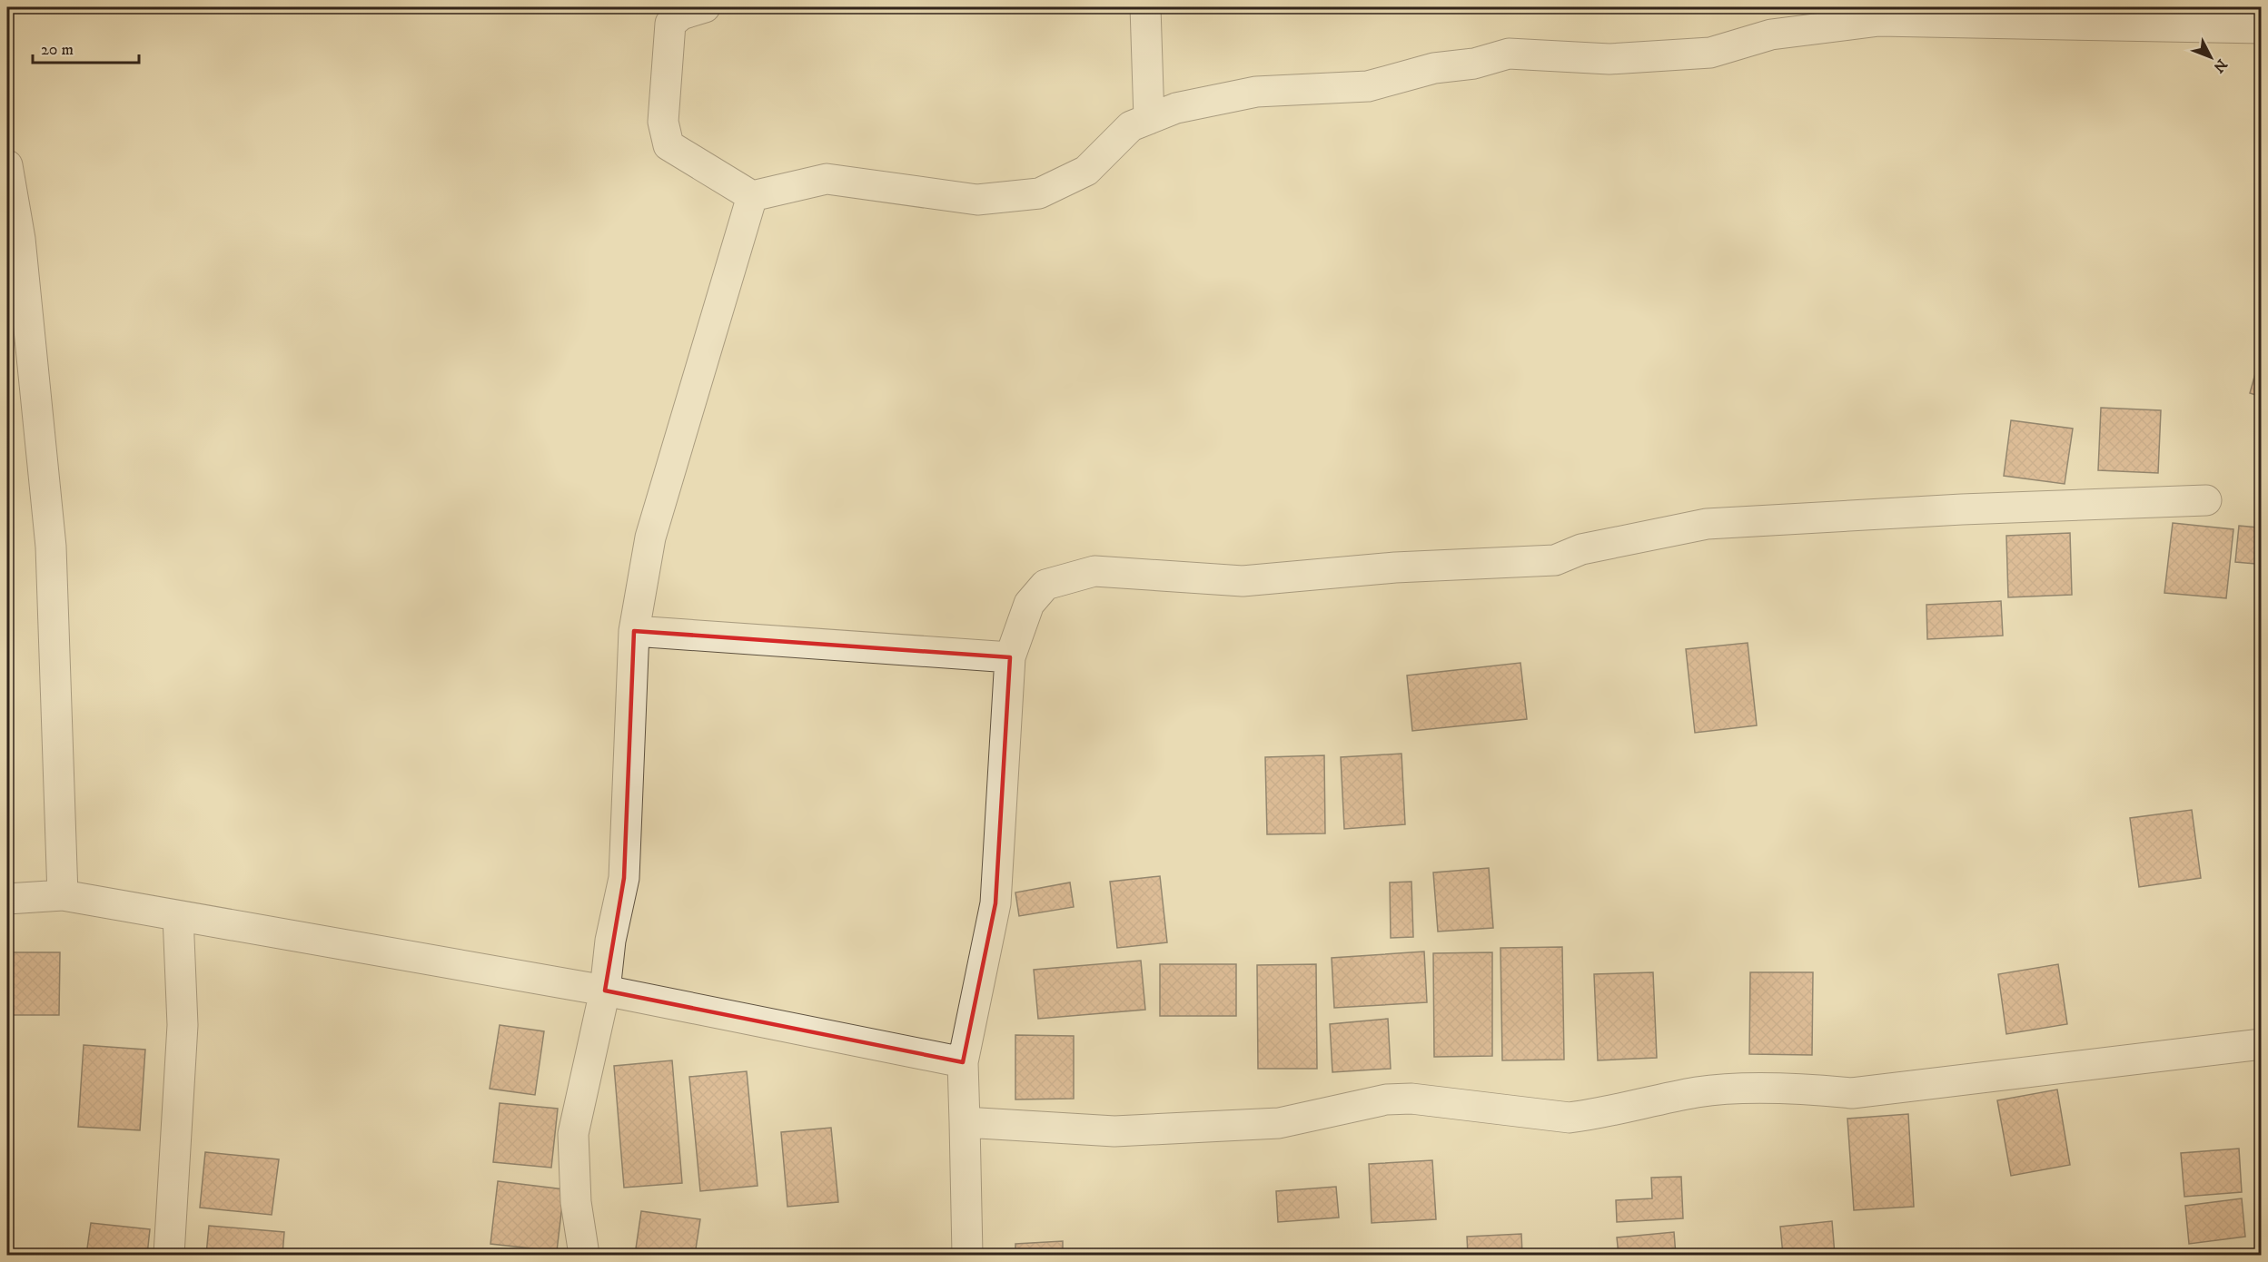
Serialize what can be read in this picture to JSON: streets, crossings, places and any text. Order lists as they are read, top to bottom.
{
  "scale_bar": "20 m",
  "north": "bottom right"
}
